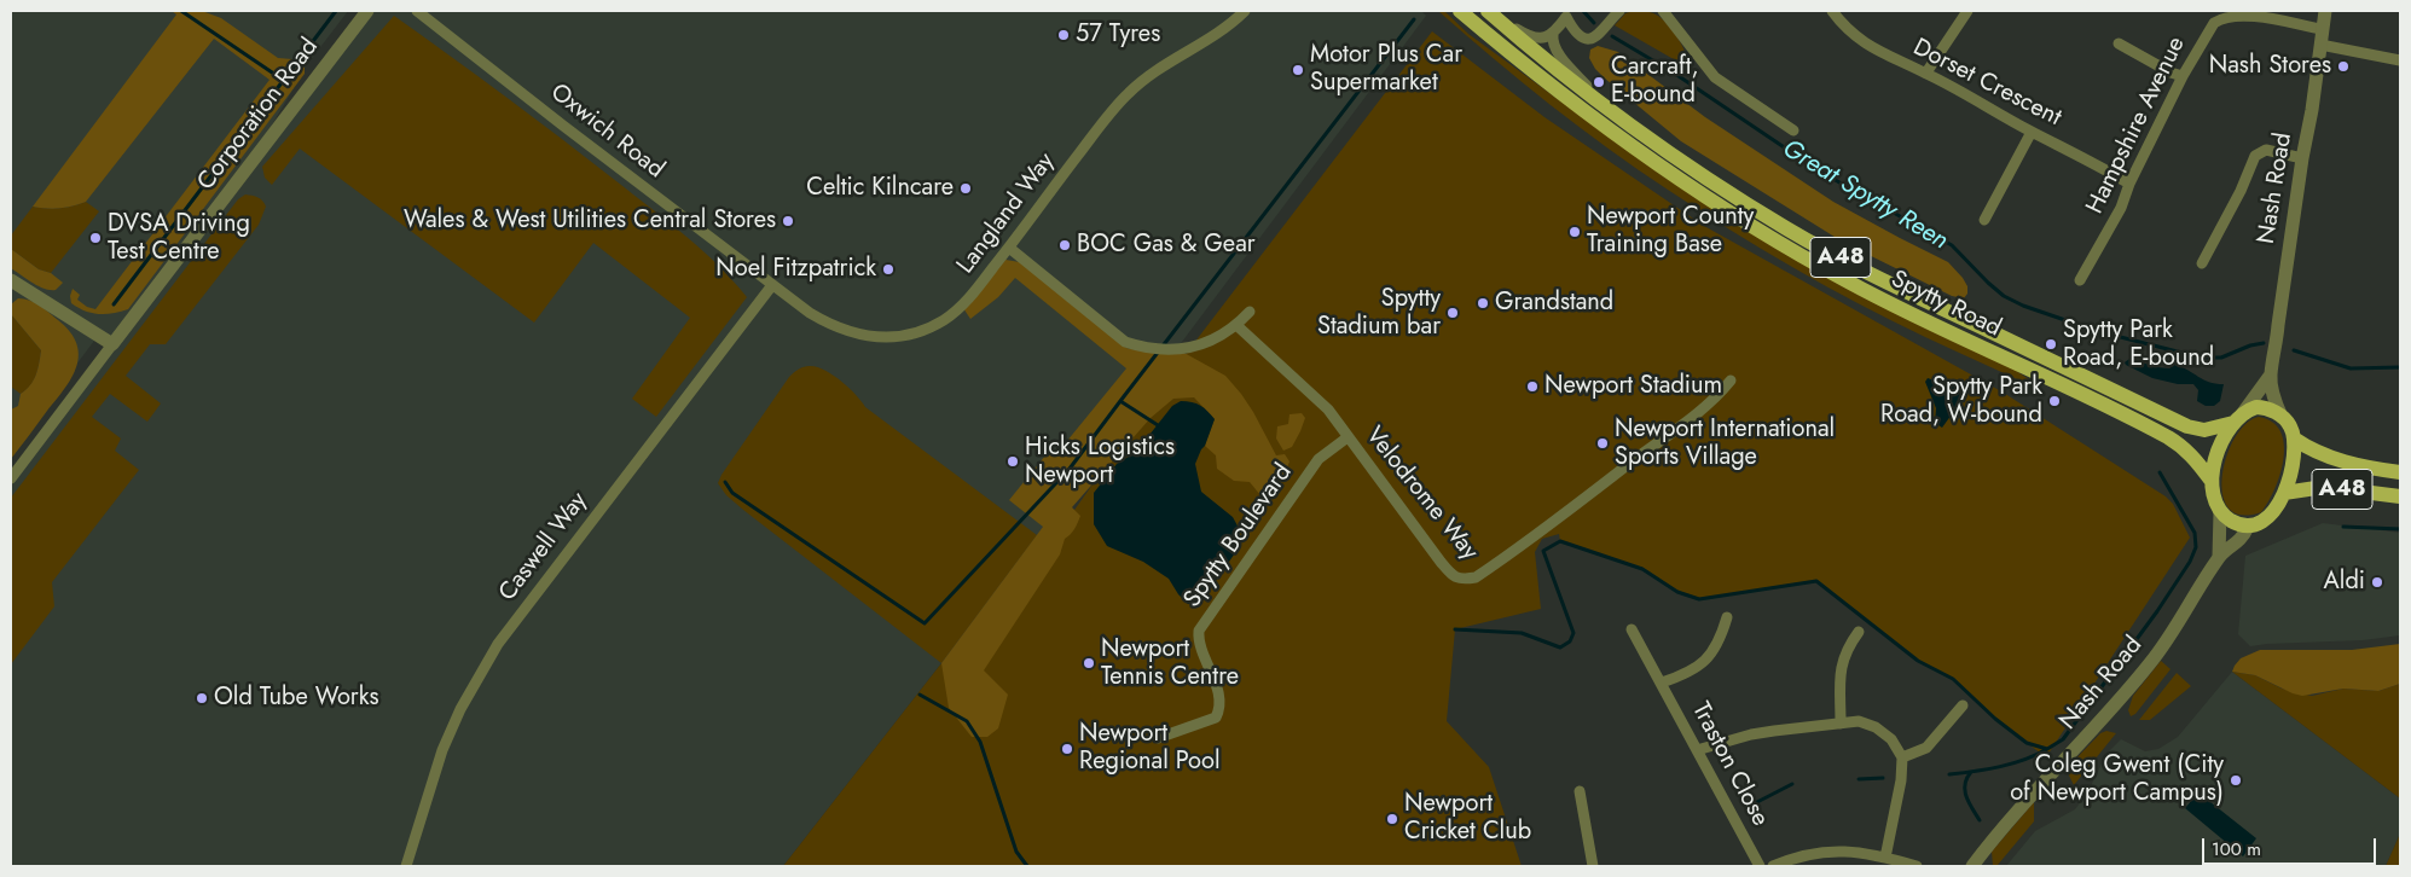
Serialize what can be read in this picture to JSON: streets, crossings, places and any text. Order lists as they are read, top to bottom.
{
  "streets": {
    "main road": ["A48", "Spytty Road"],
    "street": [
      "Dorset Crescent",
      "Corporation Road",
      "Hampshire Avenue",
      "Oxwich Road",
      "Nash Road",
      "Langland Way",
      "Velodrome Way",
      "Spytty Boulevard",
      "Caswell Way",
      "Traston Close"
    ]
  },
  "crossings": [
    ["Dorset Crescent", "Hampshire Avenue"],
    ["Hampshire Avenue", "Nash Road"],
    ["Oxwich Road", "Langland Way"],
    ["Oxwich Road", "Caswell Way"],
    ["Nash Road", "A48"],
    ["Nash Road", "Spytty Road"],
    ["Langland Way", "Caswell Way"],
    ["A48", "Spytty Road"],
    ["Velodrome Way", "Spytty Boulevard"]
  ],
  "water": ["Great Spytty Reen"],
  "places": [
    "57 Tyres",
    "Nash Stores",
    "Motor Plus Car Supermarket",
    "Carcraft, E-bound",
    "Celtic Kilncare",
    "Wales & West Utilities Central Stores",
    "Newport County Training Base",
    "DVSA Driving Test Centre",
    "BOC Gas & Gear",
    "Noel Fitzpatrick",
    "Grandstand",
    "Spytty Stadium bar",
    "Spytty Park Road, E-bound",
    "Newport Stadium",
    "Spytty Park Road, W-bound",
    "Newport International Sports Village",
    "Hicks Logistics Newport",
    "Aldi",
    "Newport Tennis Centre",
    "Old Tube Works",
    "Newport Regional Pool",
    "Coleg Gwent (City of Newport Campus)",
    "Newport Cricket Club"
  ],
  "scale_bar": "100 m"
}
